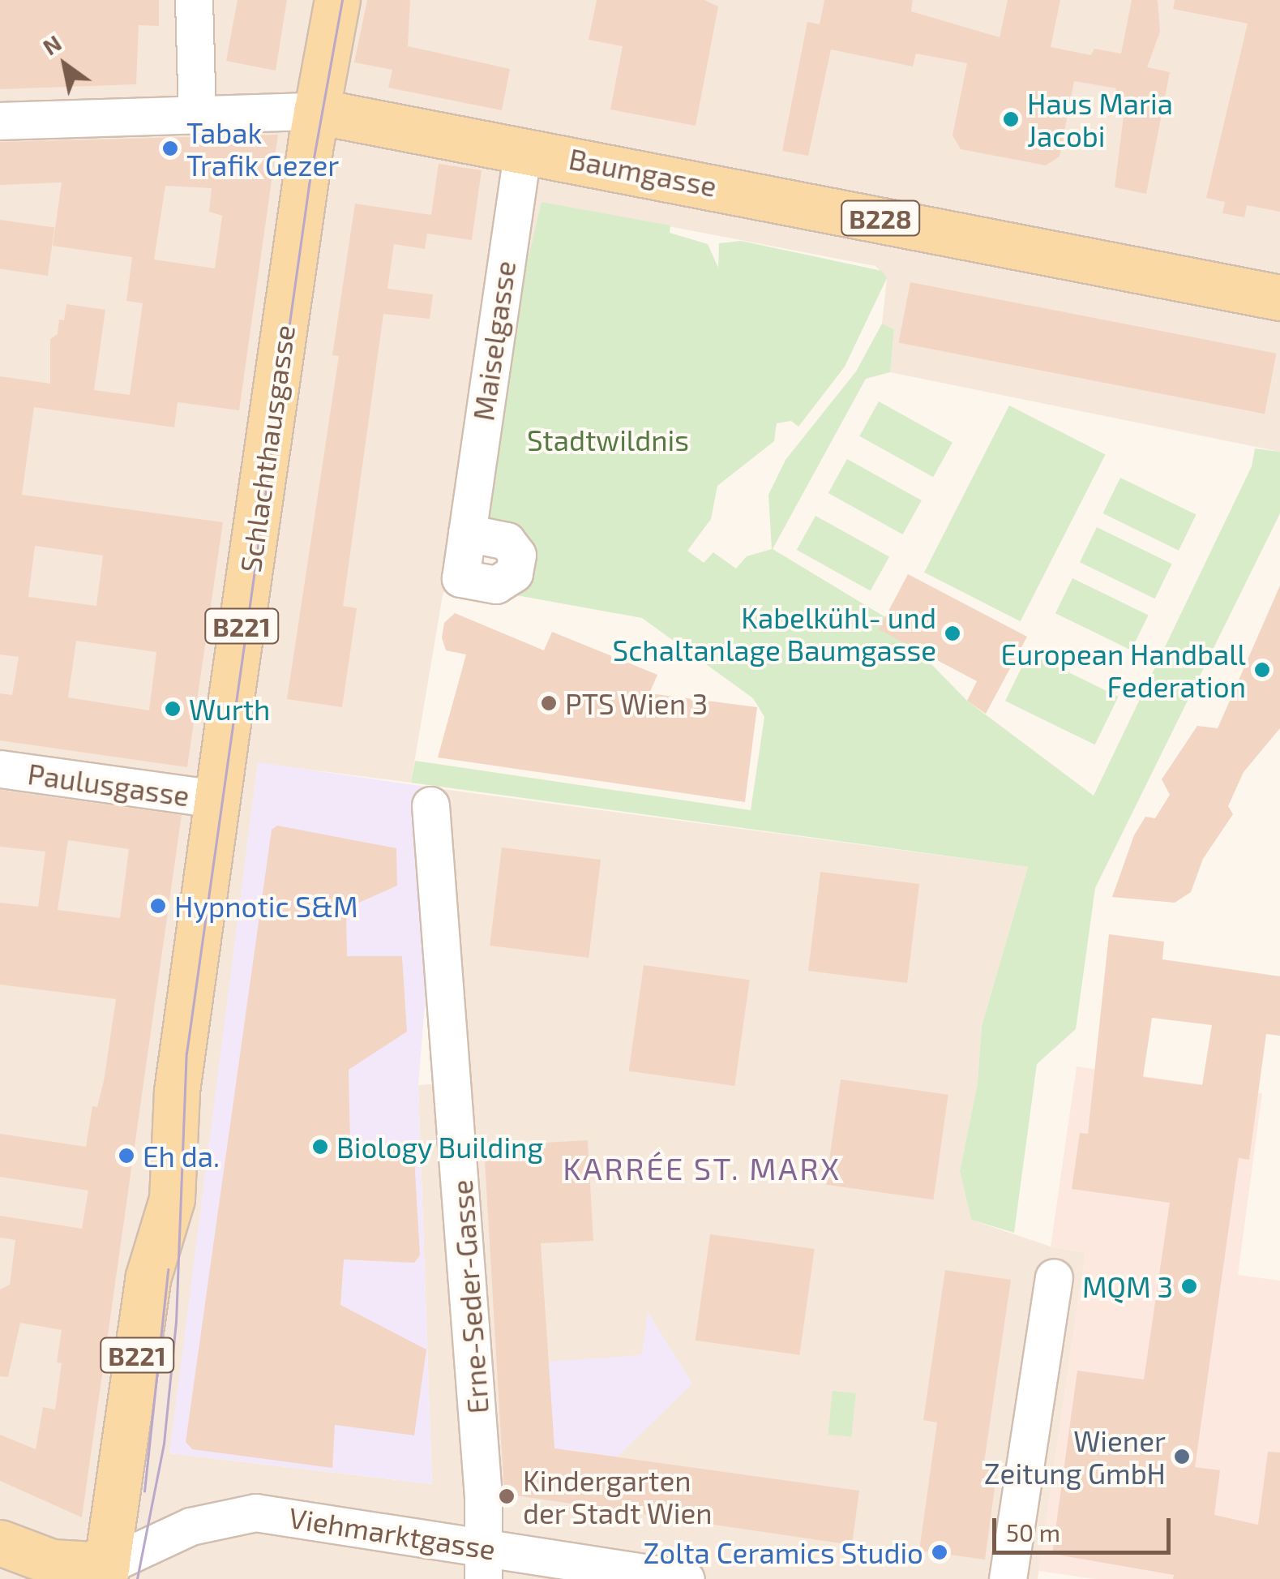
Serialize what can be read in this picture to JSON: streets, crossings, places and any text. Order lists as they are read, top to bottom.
{
  "streets": {
    "main road": [
      "Baumgasse",
      "B228",
      "Schlachthausgasse",
      "B221"
    ],
    "street": [
      "Maiselgasse",
      "Paulusgasse",
      "Erne-Seder-Gasse",
      "Viehmarktgasse"
    ]
  },
  "crossings": [
    ["Baumgasse", "Maiselgasse"],
    ["Baumgasse", "Schlachthausgasse"],
    ["Schlachthausgasse", "Paulusgasse"],
    ["Schlachthausgasse", "Viehmarktgasse"],
    ["Erne-Seder-Gasse", "Viehmarktgasse"]
  ],
  "districts": ["KARRÉE ST. MARX"],
  "parks": ["Stadtwildnis"],
  "places": [
    "Haus Maria Jacobi",
    "Tabak Trafik Gezer",
    "Kabelkühl- und Schaltanlage Baumgasse",
    "European Handball Federation",
    "PTS Wien 3",
    "Wurth",
    "Hypnotic S&M",
    "Biology Building",
    "Eh da.",
    "MQM 3",
    "Wiener Zeitung GmbH",
    "Kindergarten der Stadt Wien",
    "Zolta Ceramics Studio"
  ],
  "scale_bar": "50 m",
  "north": "top left"
}
